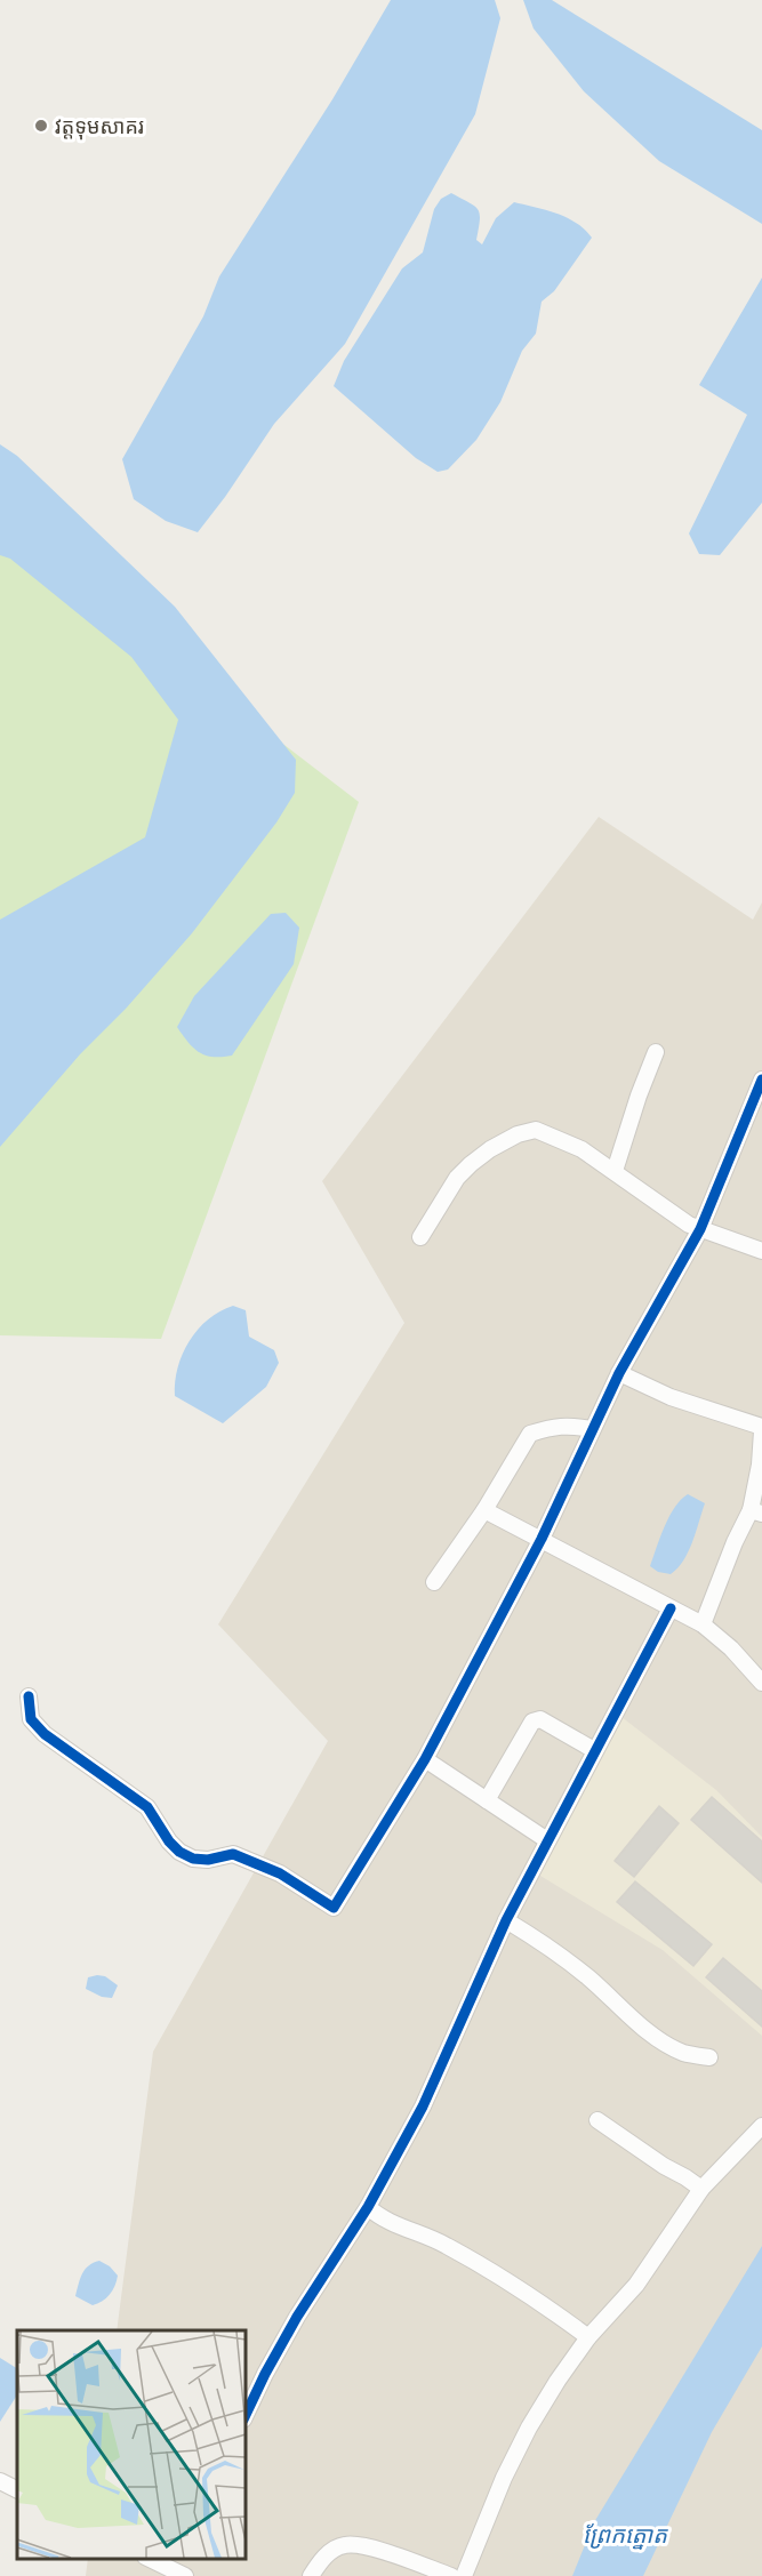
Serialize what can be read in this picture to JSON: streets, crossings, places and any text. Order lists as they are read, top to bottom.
{
  "water": ["ព្រែកត្នោត"],
  "places": ["វត្តទុមសាគរ"]
}
